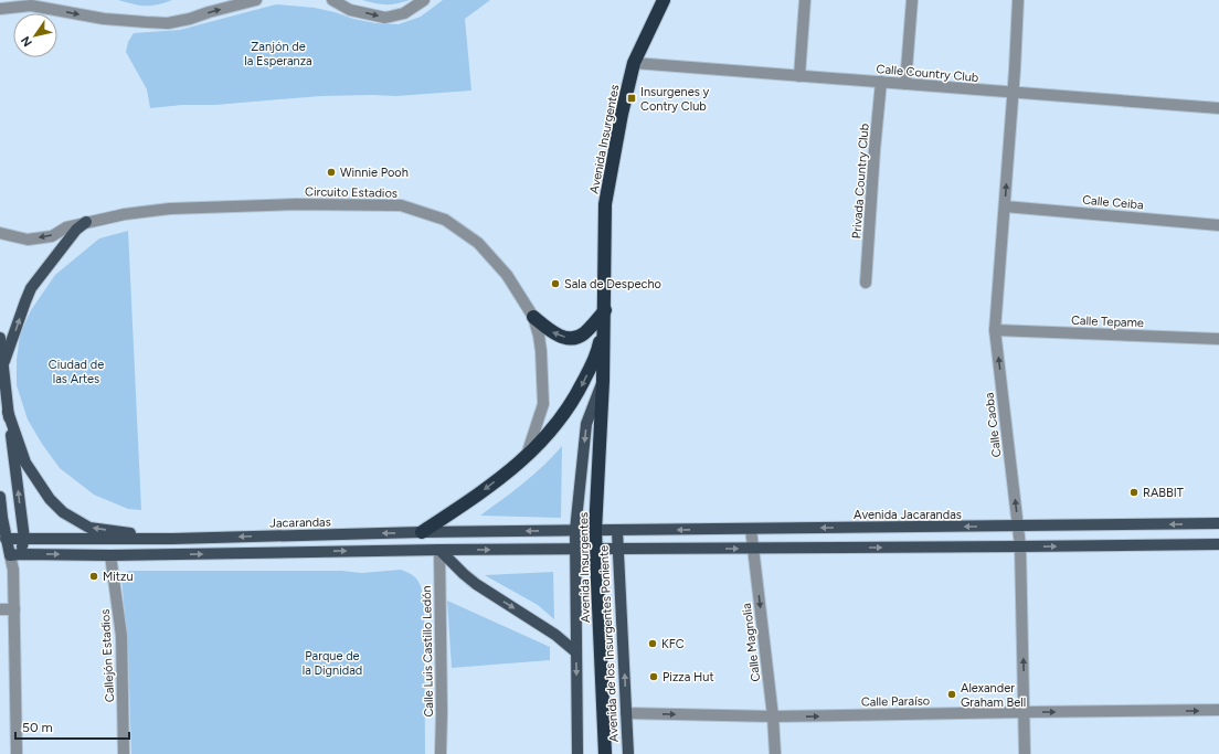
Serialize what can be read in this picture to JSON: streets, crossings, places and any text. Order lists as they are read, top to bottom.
{
  "streets": {
    "highway": ["Avenida Insurgentes"],
    "main road": ["Avenida Jacarandas", "Jacarandas", "Avenida de los Insurgentes Poniente"],
    "street": [
      "Calle Country Club",
      "Privada Country Club",
      "Circuito Estadios",
      "Calle Ceiba",
      "Calle Tepame",
      "Calle Caoba",
      "Calle Magnolia",
      "Calle Luis Castillo Ledón",
      "Callejón Estadios",
      "Calle Paraíso"
    ]
  },
  "crossings": [
    ["Calle Country Club", "Avenida Insurgentes"],
    ["Calle Country Club", "Privada Country Club"],
    ["Calle Country Club", "Calle Caoba"],
    ["Avenida Insurgentes", "Avenida Jacarandas"],
    ["Avenida Insurgentes", "Jacarandas"],
    ["Calle Ceiba", "Calle Caoba"],
    ["Calle Tepame", "Calle Caoba"],
    ["Calle Caoba", "Avenida Jacarandas"],
    ["Calle Caoba", "Calle Paraíso"],
    ["Avenida Jacarandas", "Jacarandas"],
    ["Avenida Jacarandas", "Calle Magnolia"],
    ["Avenida Jacarandas", "Avenida de los Insurgentes Poniente"],
    ["Calle Magnolia", "Calle Paraíso"],
    ["Avenida de los Insurgentes Poniente", "Calle Paraíso"]
  ],
  "one_way": ["Calle Caoba", "Calle Magnolia", "Calle Paraíso"],
  "parks": ["Zanjón de la Esperanza", "Ciudad de las Artes", "Parque de la Dignidad"],
  "places": {
    "transit": ["Insurgenes y Contry Club"],
    "other": [
      "Winnie Pooh",
      "Sala de Despecho",
      "RABBIT",
      "Mitzu",
      "KFC",
      "Pizza Hut",
      "Alexander Graham Bell"
    ]
  },
  "scale_bar": "50 m",
  "north": "bottom left"
}
